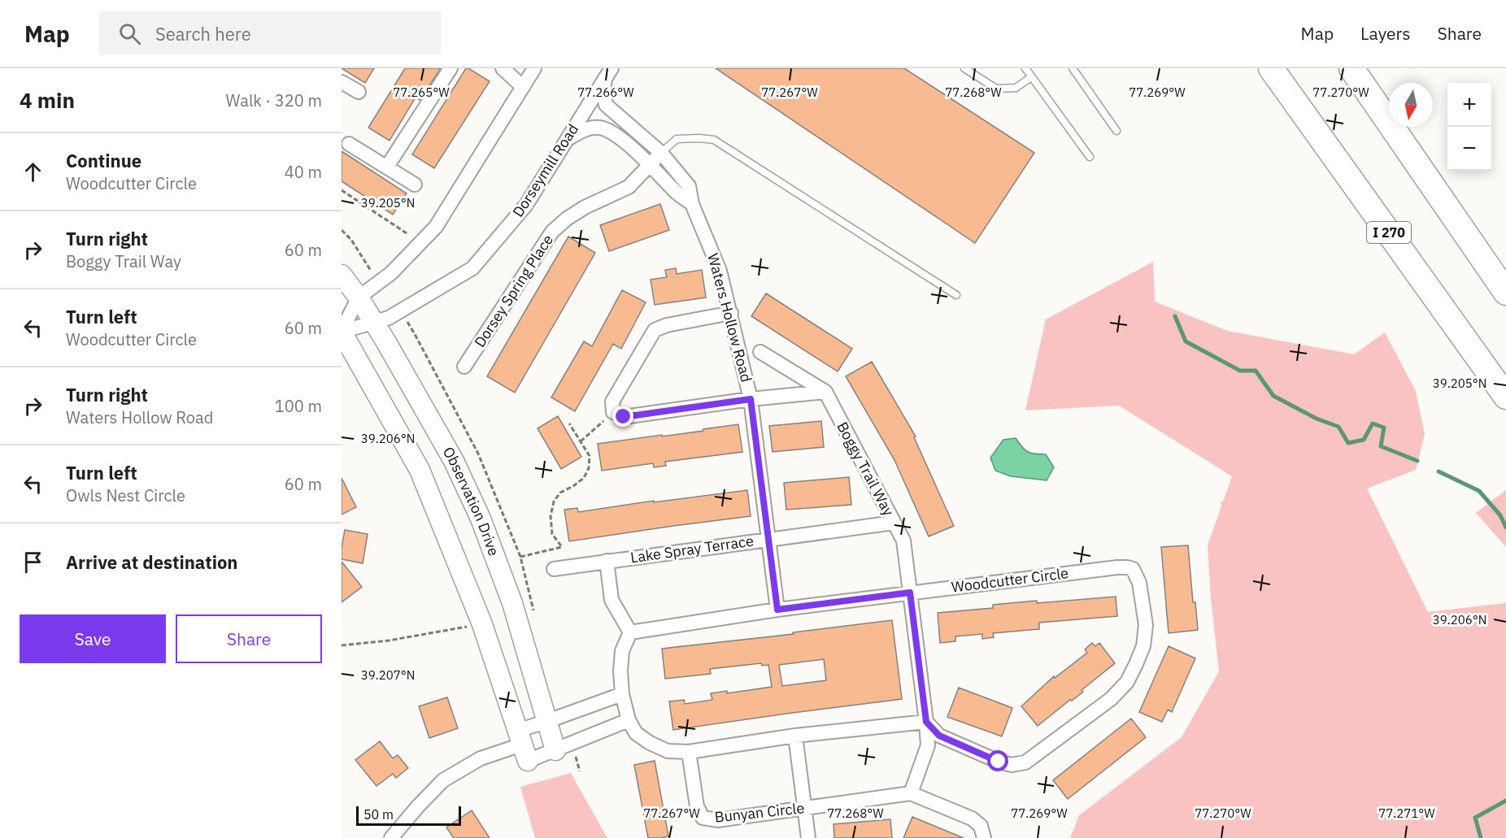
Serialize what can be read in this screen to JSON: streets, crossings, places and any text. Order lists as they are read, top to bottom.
{
  "streets": {
    "highway": ["I 270"],
    "street": [
      "Dorseymill Road",
      "Dorsey Spring Place",
      "Waters Hollow Road",
      "Boggy Trail Way",
      "Observation Drive",
      "Lake Spray Terrace",
      "Woodcutter Circle",
      "Bunyan Circle"
    ]
  },
  "crossings": [
    ["Dorseymill Road", "Waters Hollow Road"],
    ["Dorseymill Road", "Observation Drive"],
    ["Dorsey Spring Place", "Waters Hollow Road"],
    ["Waters Hollow Road", "Lake Spray Terrace"],
    ["Waters Hollow Road", "Woodcutter Circle"],
    ["Boggy Trail Way", "Lake Spray Terrace"],
    ["Boggy Trail Way", "Woodcutter Circle"],
    ["Boggy Trail Way", "Bunyan Circle"]
  ],
  "scale_bar": "50 m",
  "north": "bottom",
  "page": {
    "header": "Map",
    "search": "Search here",
    "nav": ["Map", "Layers", "Share"],
    "heading": ["4 min", "Walk · 320 m"],
    "map_buttons": ["+", "−"],
    "list": [
      ["Continue", "Woodcutter Circle", "40 m"],
      ["Turn right", "Boggy Trail Way", "60 m"],
      ["Turn left", "Woodcutter Circle", "60 m"],
      ["Turn right", "Waters Hollow Road", "100 m"],
      ["Turn left", "Owls Nest Circle", "60 m"],
      "Arrive at destination"
    ],
    "buttons": ["Save", "Share"],
    "scale": "50 m"
  },
  "coordinates": [
    "77.265°W",
    "77.266°W",
    "77.267°W",
    "77.268°W",
    "77.269°W",
    "77.270°W",
    "39.205°N",
    "39.206°N",
    "39.207°N",
    "77.271°W"
  ]
}
